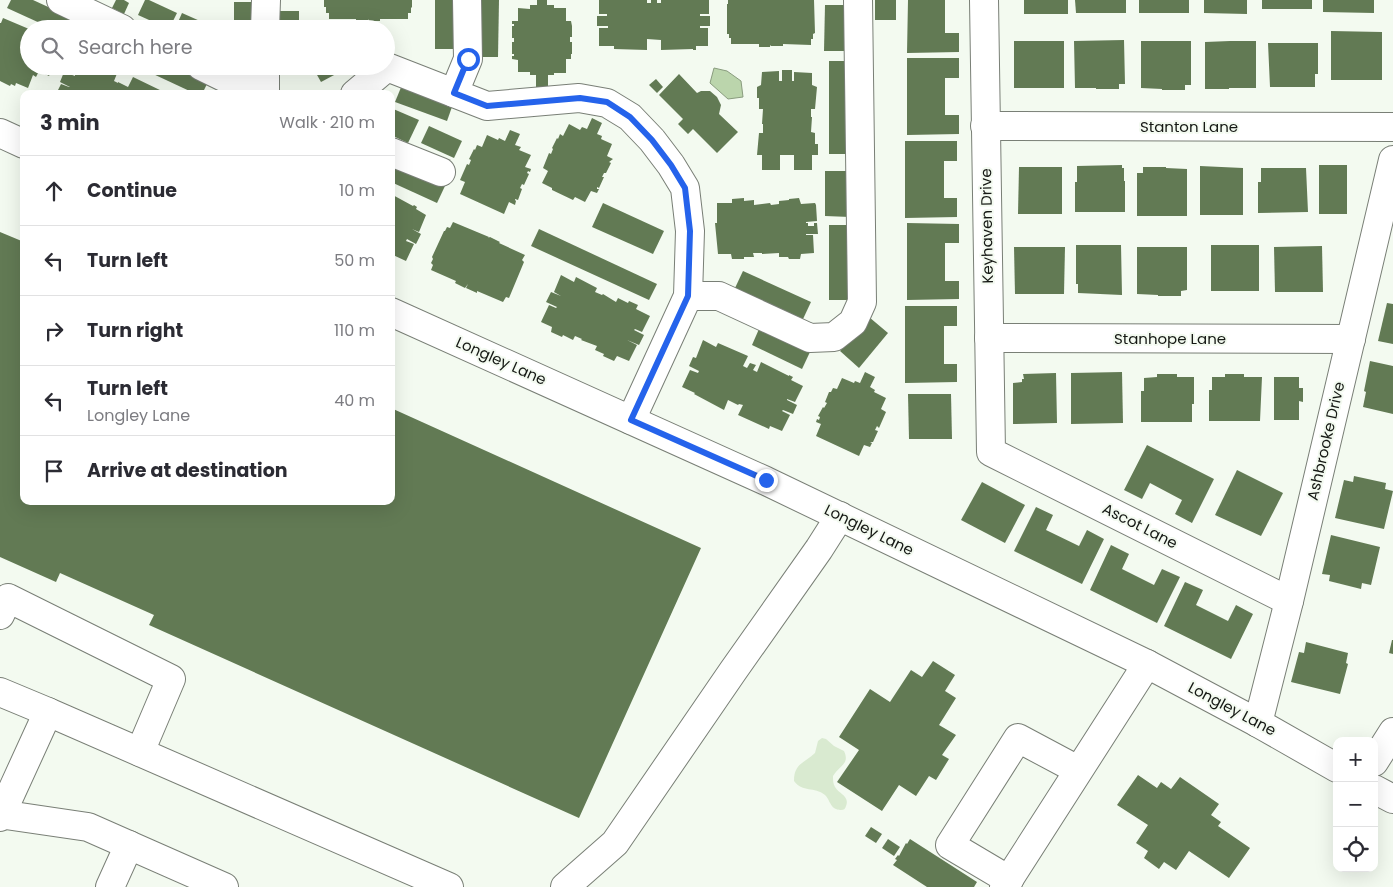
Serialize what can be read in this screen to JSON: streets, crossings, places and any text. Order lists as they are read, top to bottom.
{
  "streets": {
    "street": [
      "Stanton Lane",
      "Keyhaven Drive",
      "Stanhope Lane",
      "Longley Lane",
      "Ashbrooke Drive",
      "Ascot Lane"
    ]
  },
  "crossings": [
    ["Stanton Lane", "Keyhaven Drive"],
    ["Keyhaven Drive", "Stanhope Lane"],
    ["Keyhaven Drive", "Ascot Lane"],
    ["Stanhope Lane", "Ashbrooke Drive"],
    ["Longley Lane", "Ashbrooke Drive"],
    ["Ashbrooke Drive", "Ascot Lane"]
  ],
  "page": {
    "search": "Search here",
    "heading": ["3 min", "Walk · 210 m"],
    "list": [
      ["Continue", "10 m"],
      ["Turn left", "50 m"],
      ["Turn right", "110 m"],
      ["Turn left", "Longley Lane", "40 m"],
      "Arrive at destination"
    ],
    "map_buttons": ["+", "−"]
  }
}
